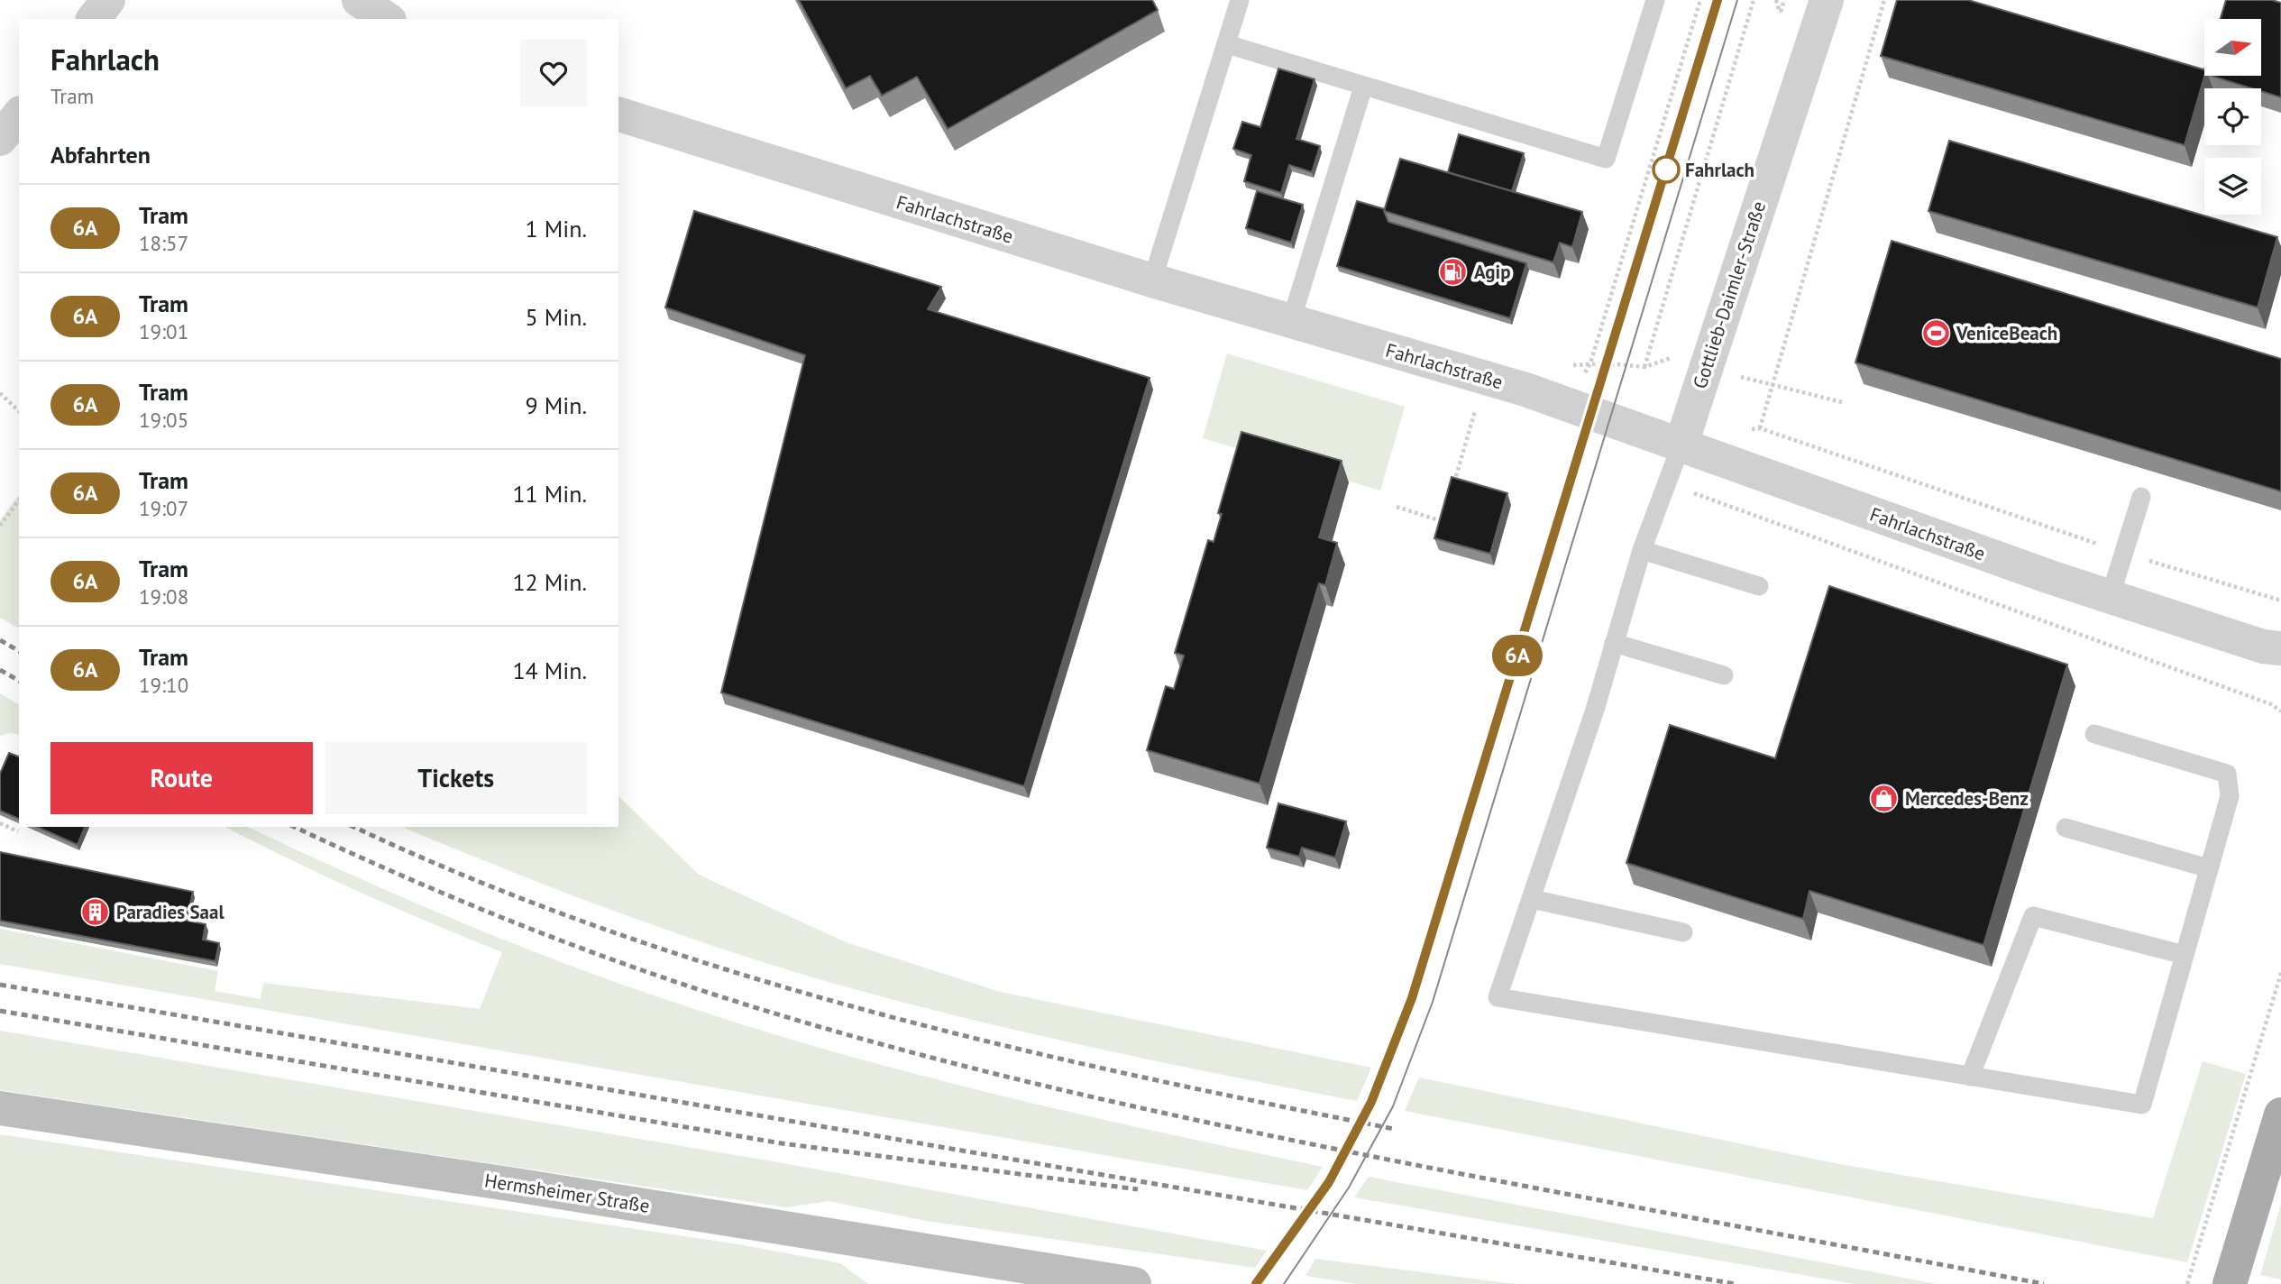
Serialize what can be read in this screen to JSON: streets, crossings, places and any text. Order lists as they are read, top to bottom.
{
  "streets": {
    "street": ["Fahrlachstraße", "Gottlieb-Daimler-Straße", "Hermsheimer Straße"]
  },
  "crossings": [
    ["Fahrlachstraße", "Gottlieb-Daimler-Straße"]
  ],
  "places": {
    "other": ["Fahrlach"],
    "fuel station": ["Agip"],
    "sports": ["VeniceBeach"],
    "shop": ["Mercedes-Benz"],
    "building": ["Paradies Saal"]
  },
  "lines": ["tram line 6A"],
  "north": "right",
  "page": {
    "on_map": "6A",
    "heading": [
      ["Fahrlach", "Tram"],
      "Abfahrten"
    ],
    "list": [
      {
        "mark": "6A",
        "name": "Tram",
        "note": "18:57",
        "value": "1 Min."
      },
      {
        "mark": "6A",
        "name": "Tram",
        "note": "19:01",
        "value": "5 Min."
      },
      {
        "mark": "6A",
        "name": "Tram",
        "note": "19:05",
        "value": "9 Min."
      },
      {
        "mark": "6A",
        "name": "Tram",
        "note": "19:07",
        "value": "11 Min."
      },
      {
        "mark": "6A",
        "name": "Tram",
        "note": "19:08",
        "value": "12 Min."
      },
      {
        "mark": "6A",
        "name": "Tram",
        "note": "19:10",
        "value": "14 Min."
      }
    ],
    "buttons": ["Route", "Tickets"]
  }
}
